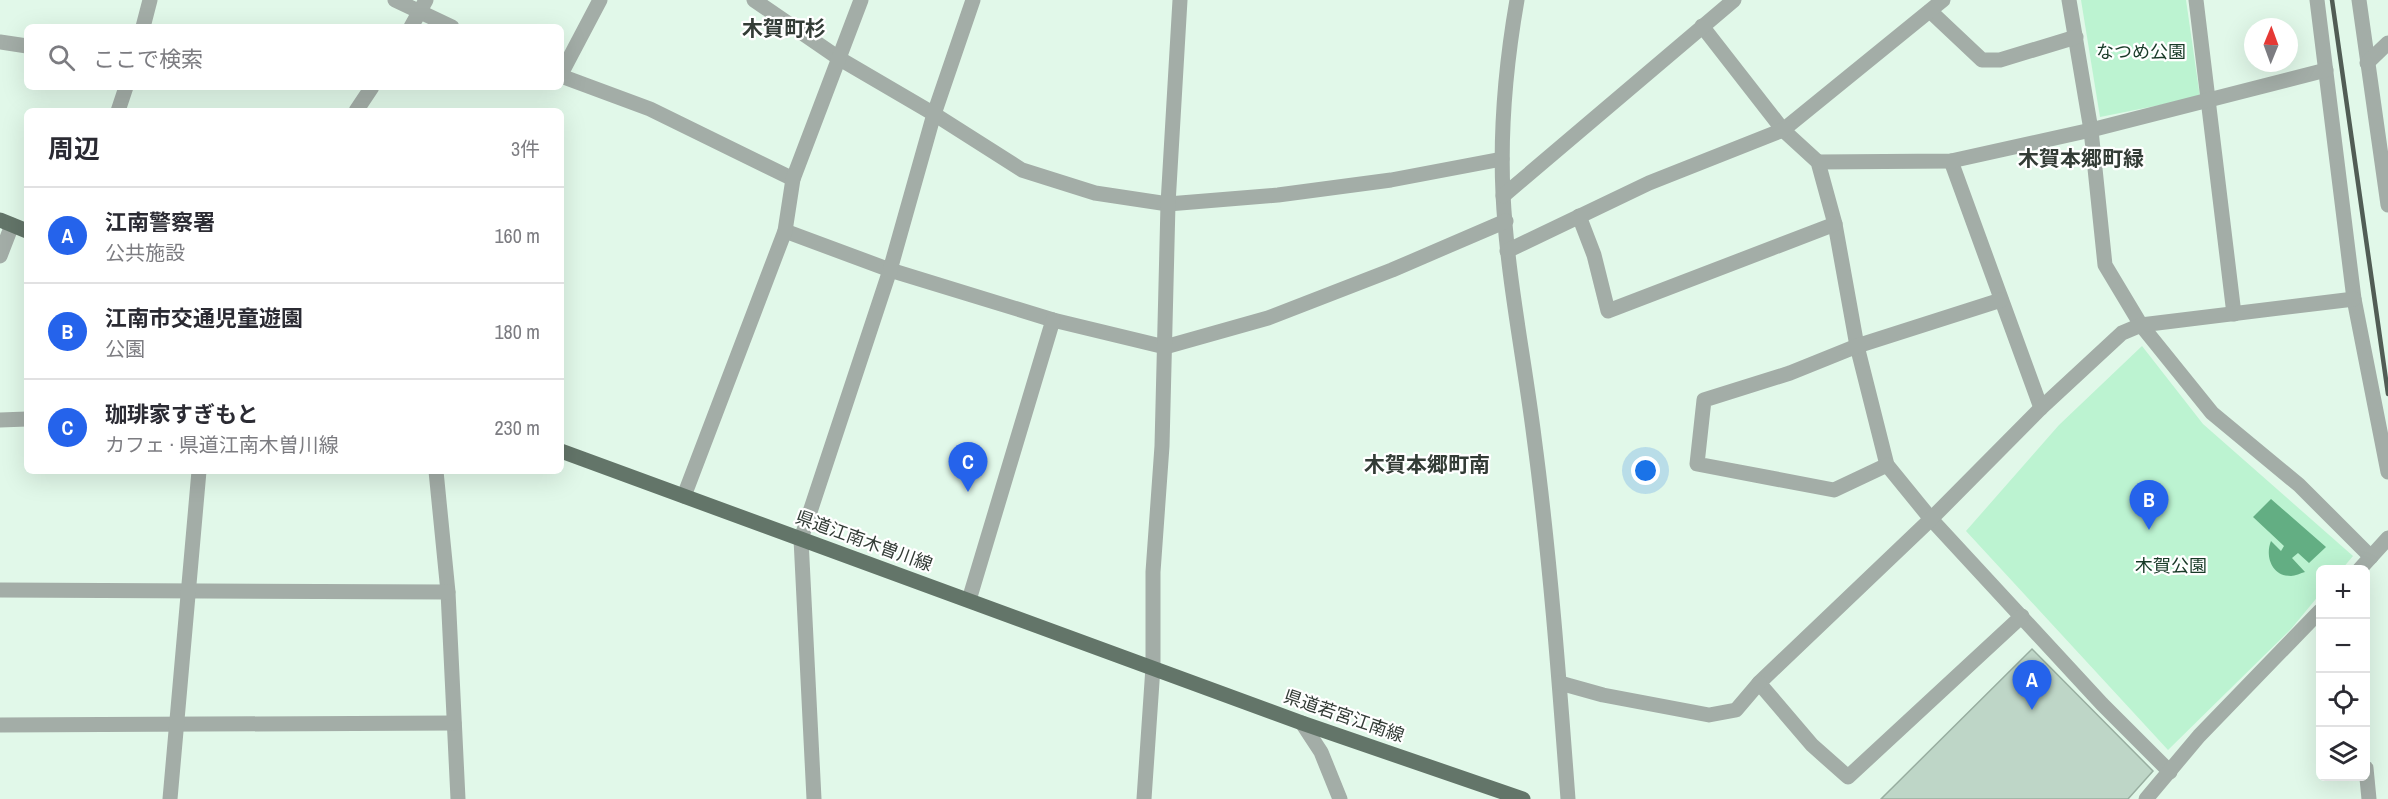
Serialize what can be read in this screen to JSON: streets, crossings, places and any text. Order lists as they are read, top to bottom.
{
  "streets": {
    "main road": ["県道江南木曽川線", "県道若宮江南線"]
  },
  "crossings": [
    ["県道江南木曽川線", "県道若宮江南線"]
  ],
  "districts": ["木賀町杉", "木賀本郷町緑", "木賀本郷町南"],
  "parks": ["なつめ公園", "木賀公園"],
  "north": "top",
  "page": {
    "search": "ここで検索",
    "heading": ["周辺", "3件"],
    "list": [
      {
        "mark": "A",
        "name": "江南警察署",
        "note": "公共施設",
        "value": "160 m"
      },
      {
        "mark": "B",
        "name": "江南市交通児童遊園",
        "note": "公園",
        "value": "180 m"
      },
      {
        "mark": "C",
        "name": "珈琲家すぎもと",
        "note": "カフェ · 県道江南木曽川線",
        "value": "230 m"
      }
    ],
    "pins": ["C", "B", "A"],
    "map_buttons": ["+", "−"]
  }
}
